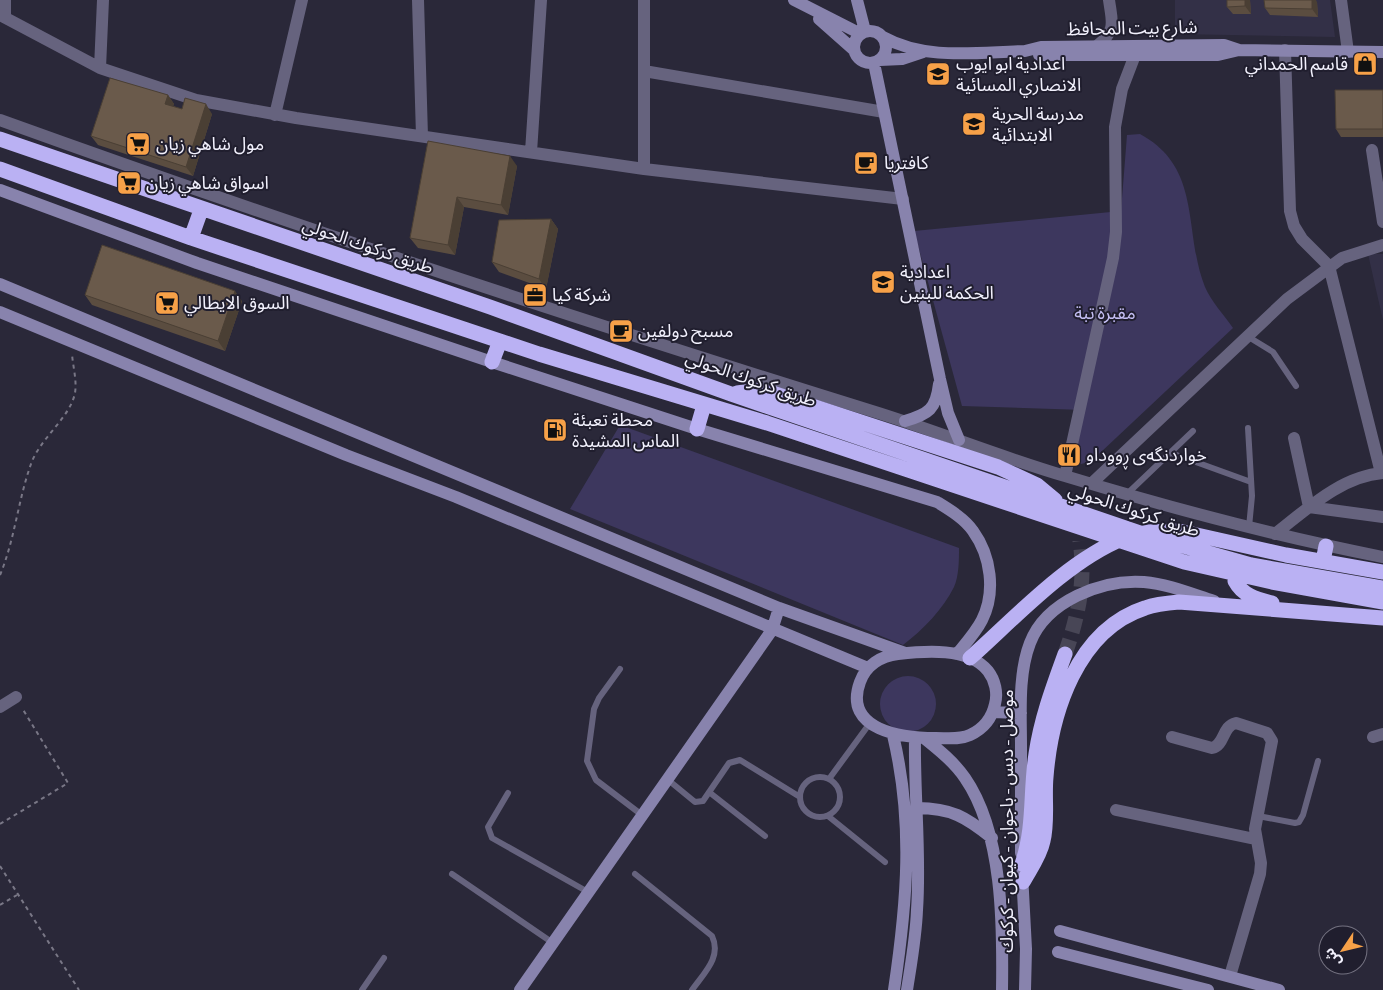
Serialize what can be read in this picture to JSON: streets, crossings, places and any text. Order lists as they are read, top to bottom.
{
  "streets": {
    "highway": ["طريق كركوك الحولي"],
    "main road": ["شارع بيت المحافظ", "موصل - دبس - باجوان - كيوان - كركوك"]
  },
  "parks": ["مقبرة تبة"],
  "places": {
    "shop": ["قاسم الحمداني"],
    "school or university": ["اعدادية ابو ايوب الانصاري المسائية", "مدرسة الحرية الابتدائية", "اعدادية الحكمة للبنين"],
    "supermarket": ["مول شاهي زيان", "اسواق شاهي زيان", "السوق الايطالي"],
    "cafe": ["کافتریا", "مسبح دولفين"],
    "office": ["شركة كيا"],
    "fuel station": ["محطة تعبئة الماس المشيدة"],
    "restaurant": ["خواردنگەی ڕووداو"]
  },
  "north": "bottom left"
}
